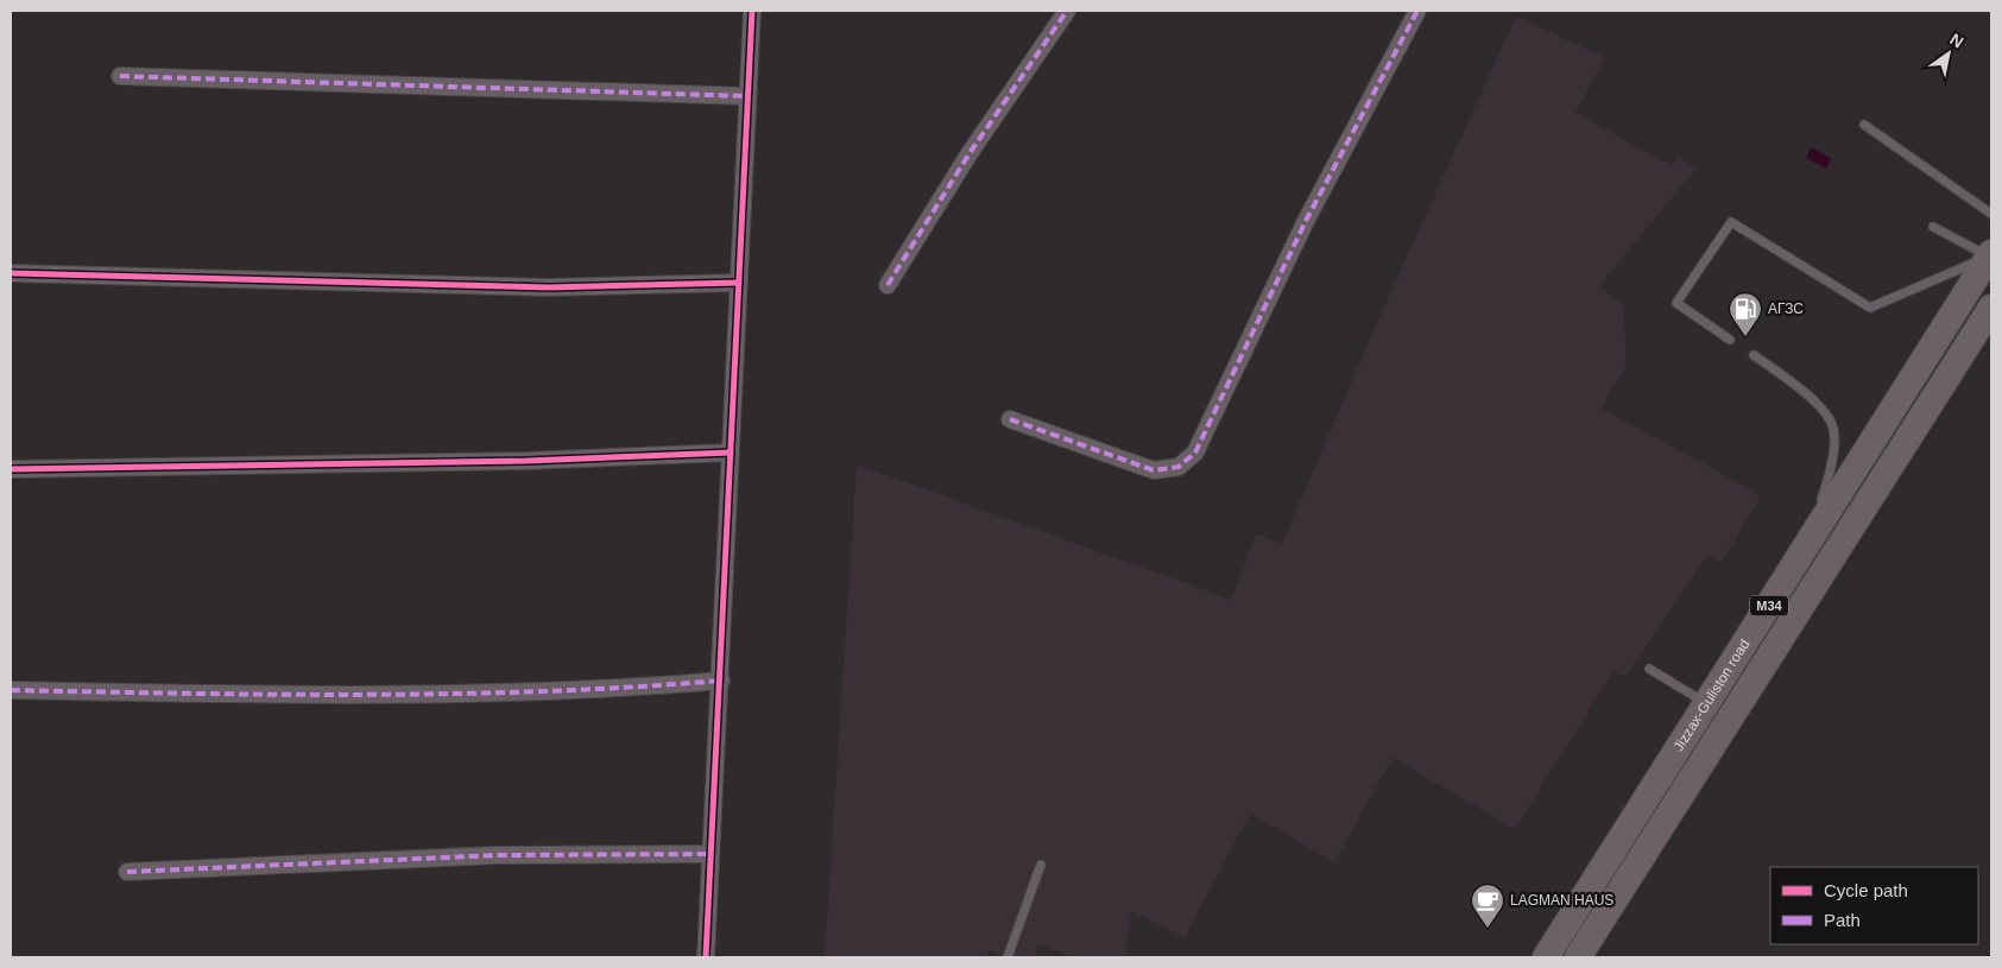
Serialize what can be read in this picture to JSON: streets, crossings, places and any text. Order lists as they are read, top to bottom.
{
  "streets": {
    "highway": ["M34", "Jizzax-Guliston road"]
  },
  "places": {
    "fuel station": ["АГЗС"],
    "cafe": ["LAGMAN HAUS"]
  },
  "legend": ["Cycle path", "Path"],
  "north": "top right"
}
